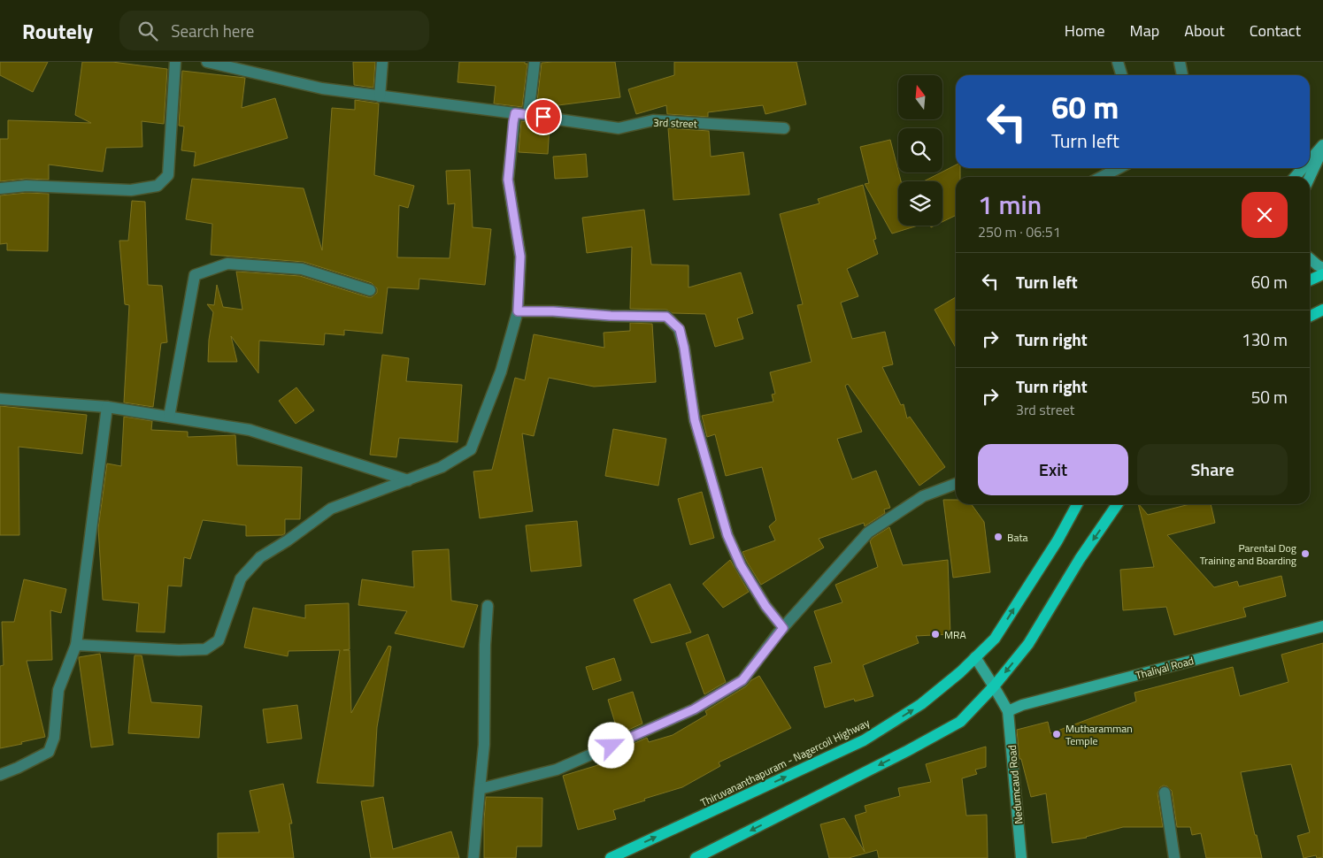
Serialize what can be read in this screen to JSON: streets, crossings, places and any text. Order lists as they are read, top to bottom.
{
  "streets": {
    "main road": ["Thaliyal Road", "Thiruvananthapuram - Nagercoil Highway", "Nedumcaud Road"],
    "street": ["3rd street"]
  },
  "crossings": [
    ["Thaliyal Road", "Nedumcaud Road"]
  ],
  "places": [
    "Bata",
    "Parental Dog Training and Boarding",
    "MRA",
    "Mutharamman Temple"
  ],
  "north": "top",
  "page": {
    "header": "Routely",
    "search": "Search here",
    "nav": [
      "Home",
      "Map",
      "About",
      "Contact"
    ],
    "turn": ["60 m", "Turn left"],
    "heading": ["1 min", "250 m · 06:51"],
    "list": [
      {
        "name": "Turn left",
        "value": "60 m"
      },
      {
        "name": "Turn right",
        "value": "130 m"
      },
      {
        "name": "Turn right",
        "note": "3rd street",
        "value": "50 m"
      }
    ],
    "buttons": ["Exit", "Share"]
  }
}
